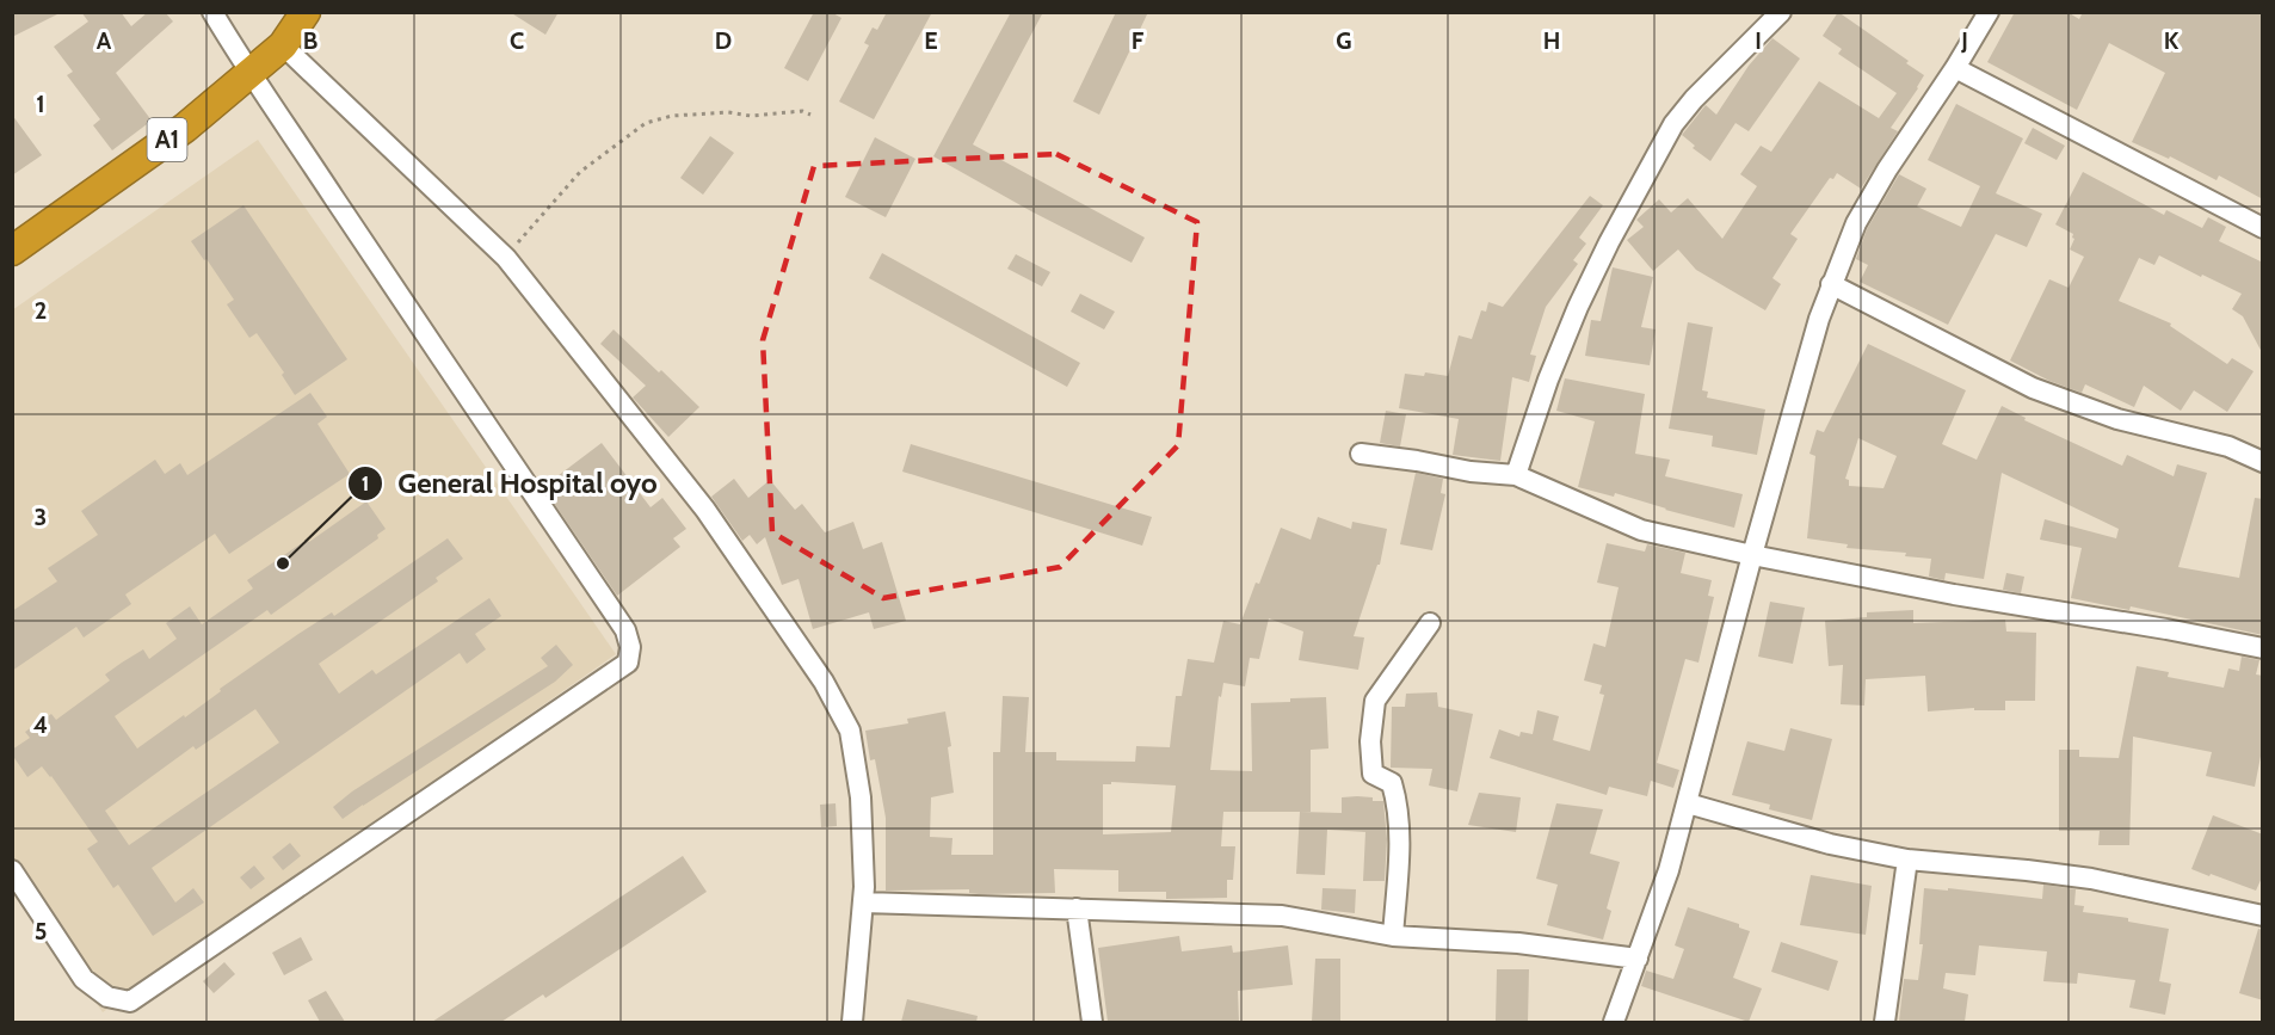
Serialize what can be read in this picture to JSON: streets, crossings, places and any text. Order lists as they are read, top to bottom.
{
  "streets": {
    "highway": ["A1"]
  },
  "places": ["General Hospital oyo"],
  "grid": {
    "columns": [
      "A",
      "B",
      "C",
      "D",
      "E",
      "F",
      "G",
      "H",
      "I",
      "J",
      "K"
    ],
    "rows": [
      "1",
      "2",
      "3",
      "4",
      "5"
    ]
  }
}
